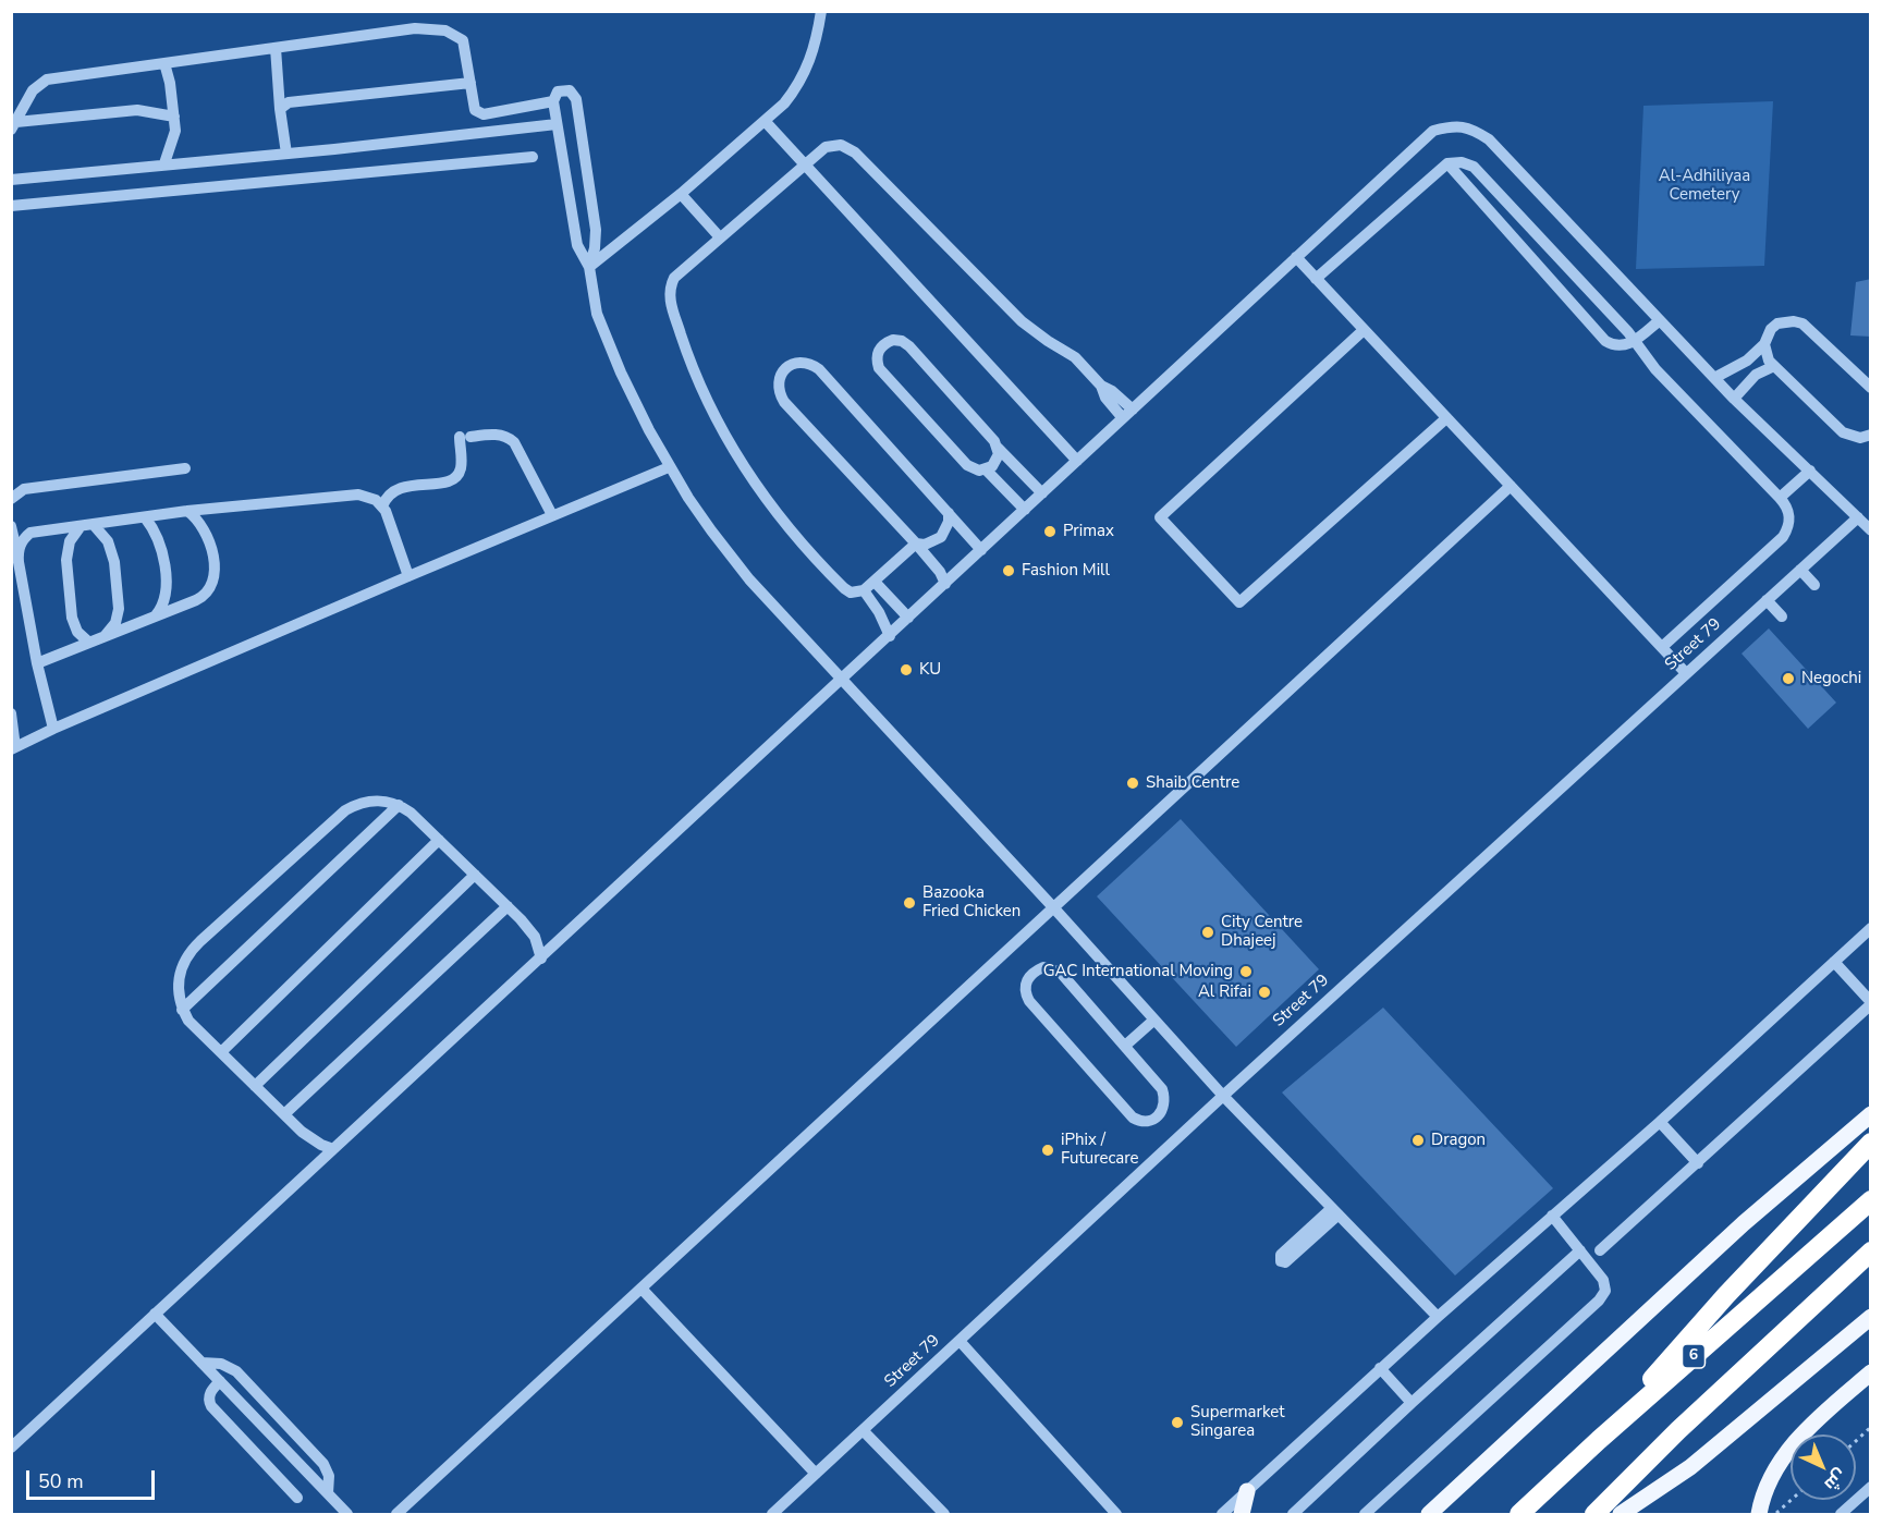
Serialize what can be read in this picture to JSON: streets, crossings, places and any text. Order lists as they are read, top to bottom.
{
  "streets": {
    "highway": ["6"],
    "street": ["Street 79"]
  },
  "parks": ["Al-Adhiliyaa Cemetery"],
  "places": [
    "Primax",
    "Fashion Mill",
    "KU",
    "Negochi",
    "Shaib Centre",
    "Bazooka Fried Chicken",
    "City Centre Dhajeej",
    "GAC International Moving",
    "Al Rifai",
    "Dragon",
    "iPhix / Futurecare",
    "Supermarket Singarea"
  ],
  "scale_bar": "50 m",
  "north": "bottom right"
}
